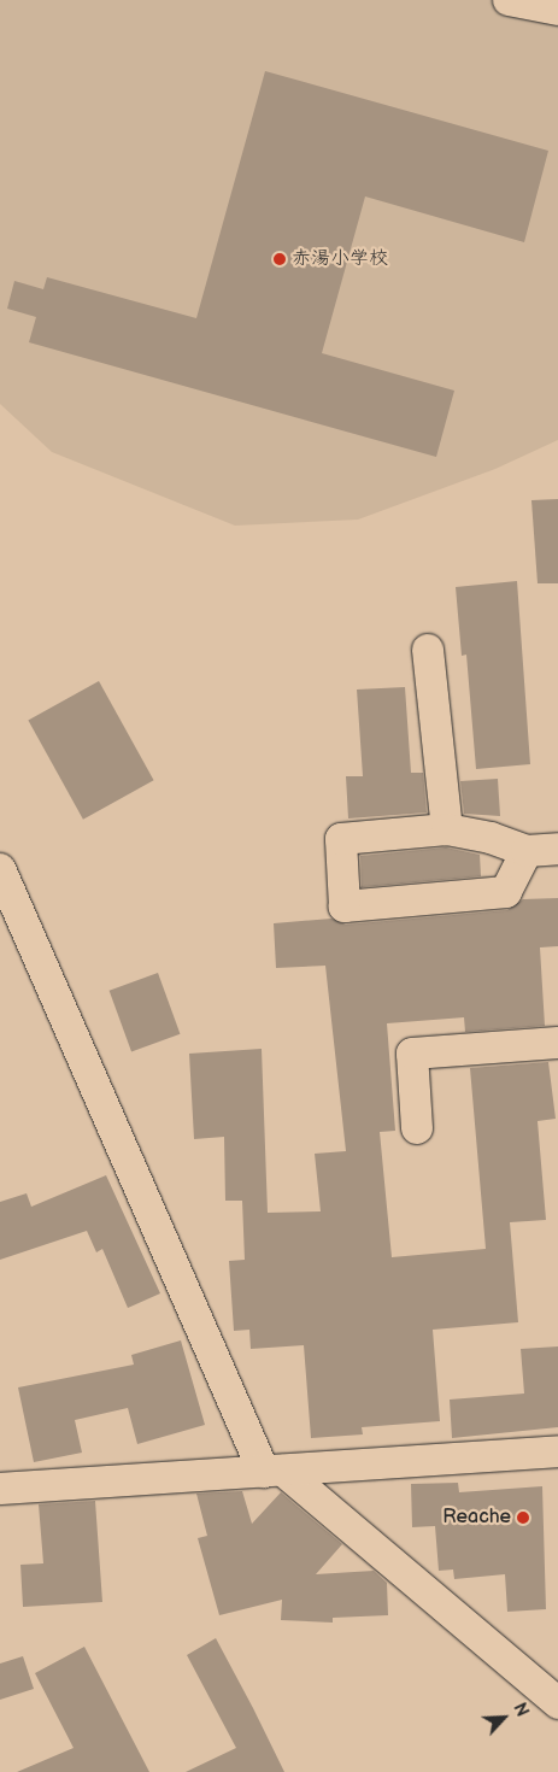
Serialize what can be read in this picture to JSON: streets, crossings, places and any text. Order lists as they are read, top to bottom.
{
  "places": ["赤湯小学校", "Reache"],
  "north": "top right"
}
